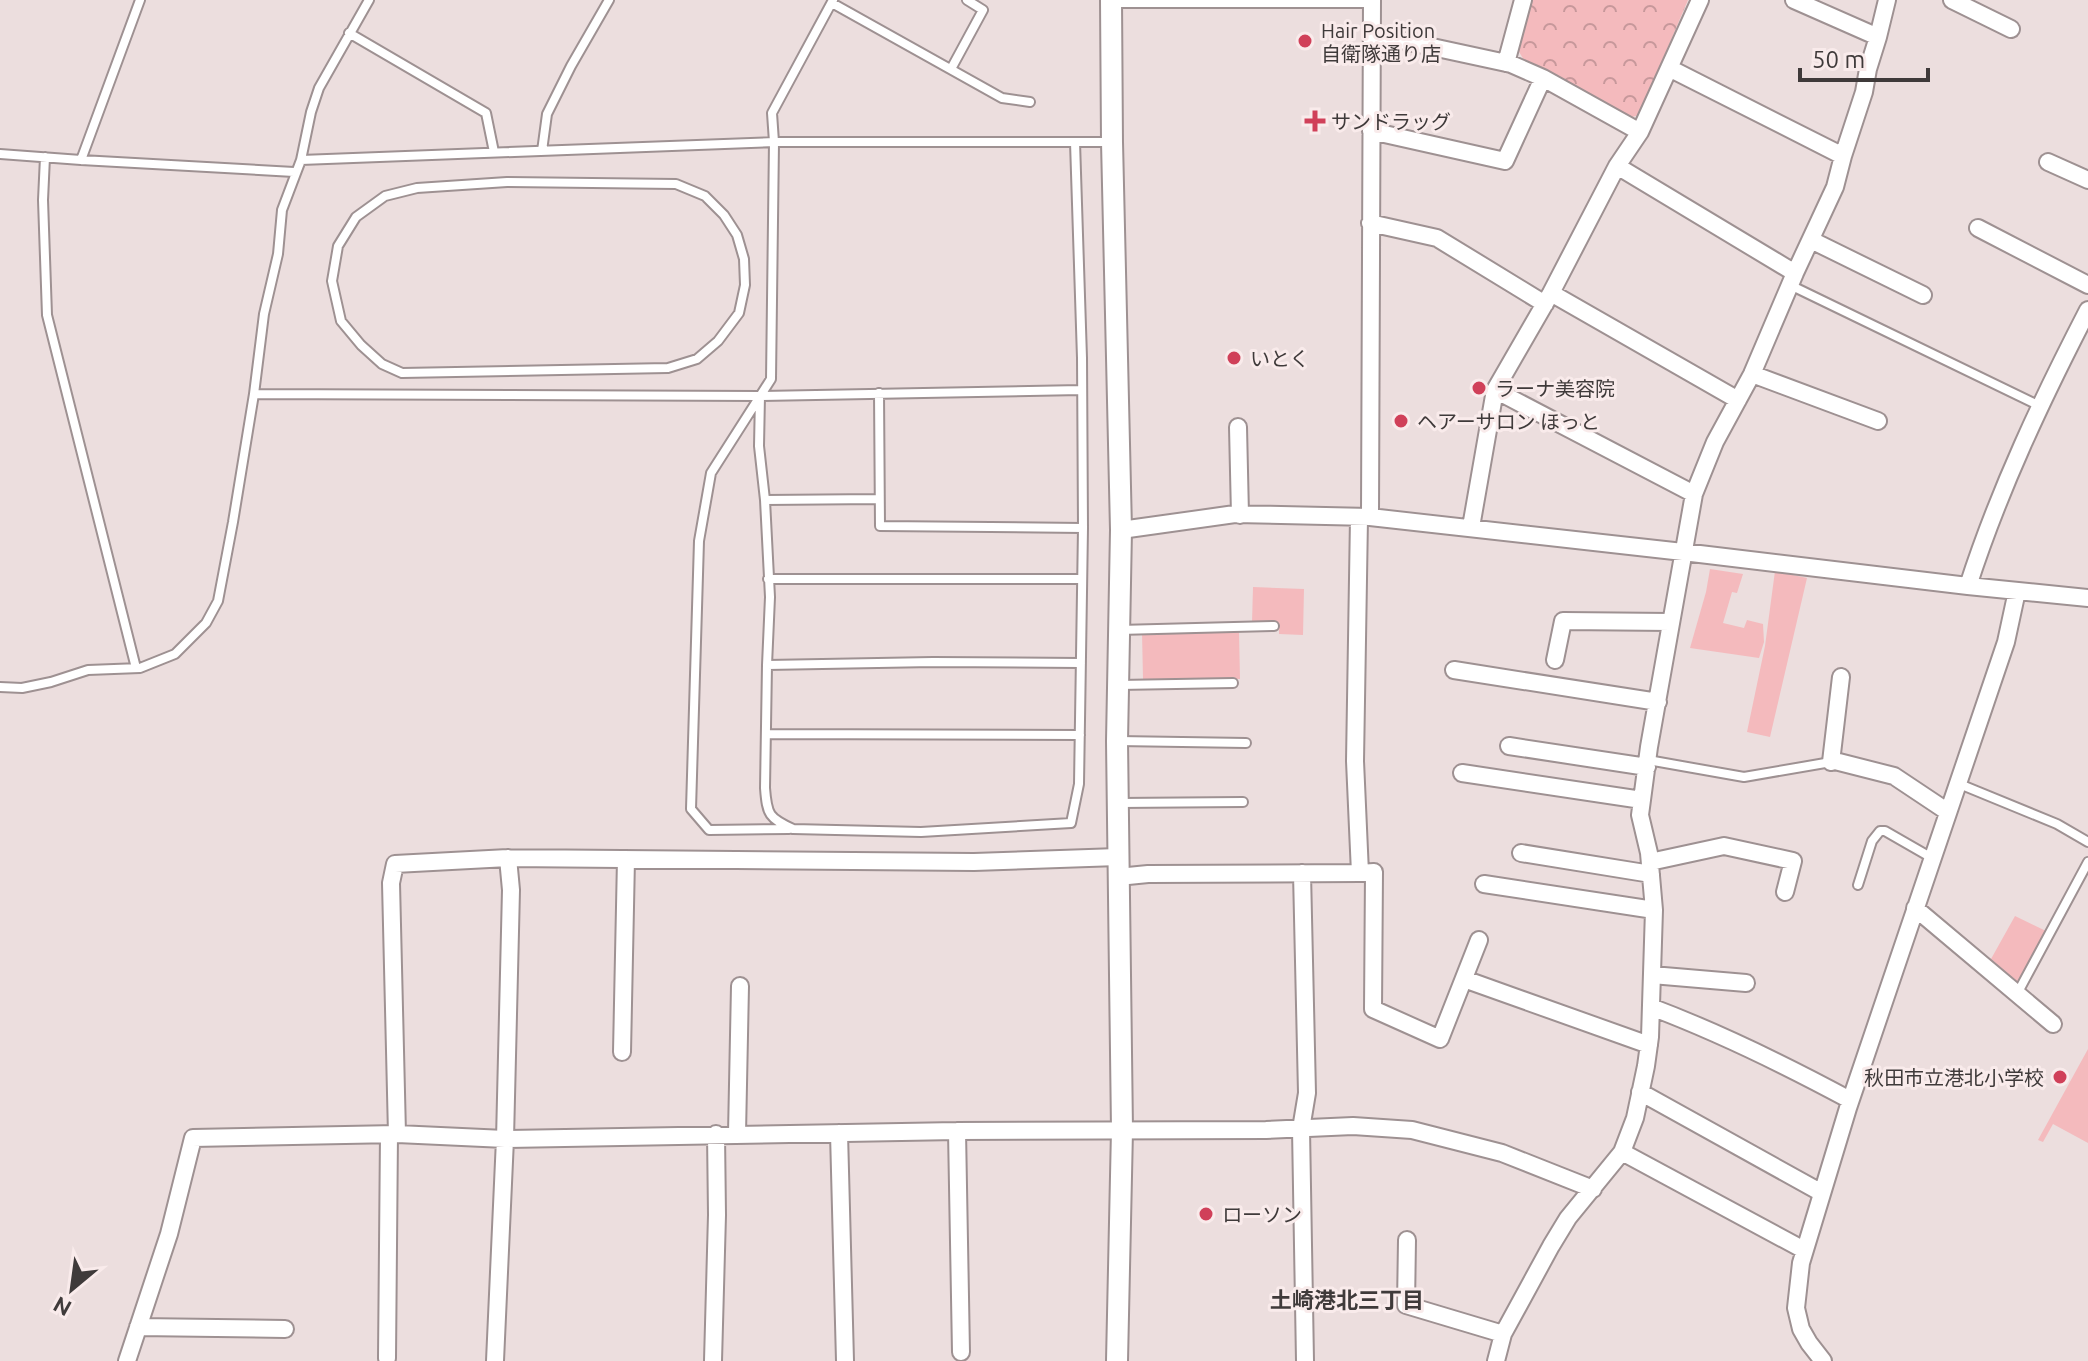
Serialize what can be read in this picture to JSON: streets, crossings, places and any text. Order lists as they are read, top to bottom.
{
  "districts": ["土崎港北三丁目"],
  "places": {
    "other": [
      "Hair Position 自衛隊通り店",
      "いとく",
      "ラーナ美容院",
      "ヘアーサロン ほっと",
      "秋田市立港北小学校",
      "ローソン"
    ],
    "health": ["サンドラッグ"]
  },
  "scale_bar": "50 m",
  "north": "bottom left"
}
